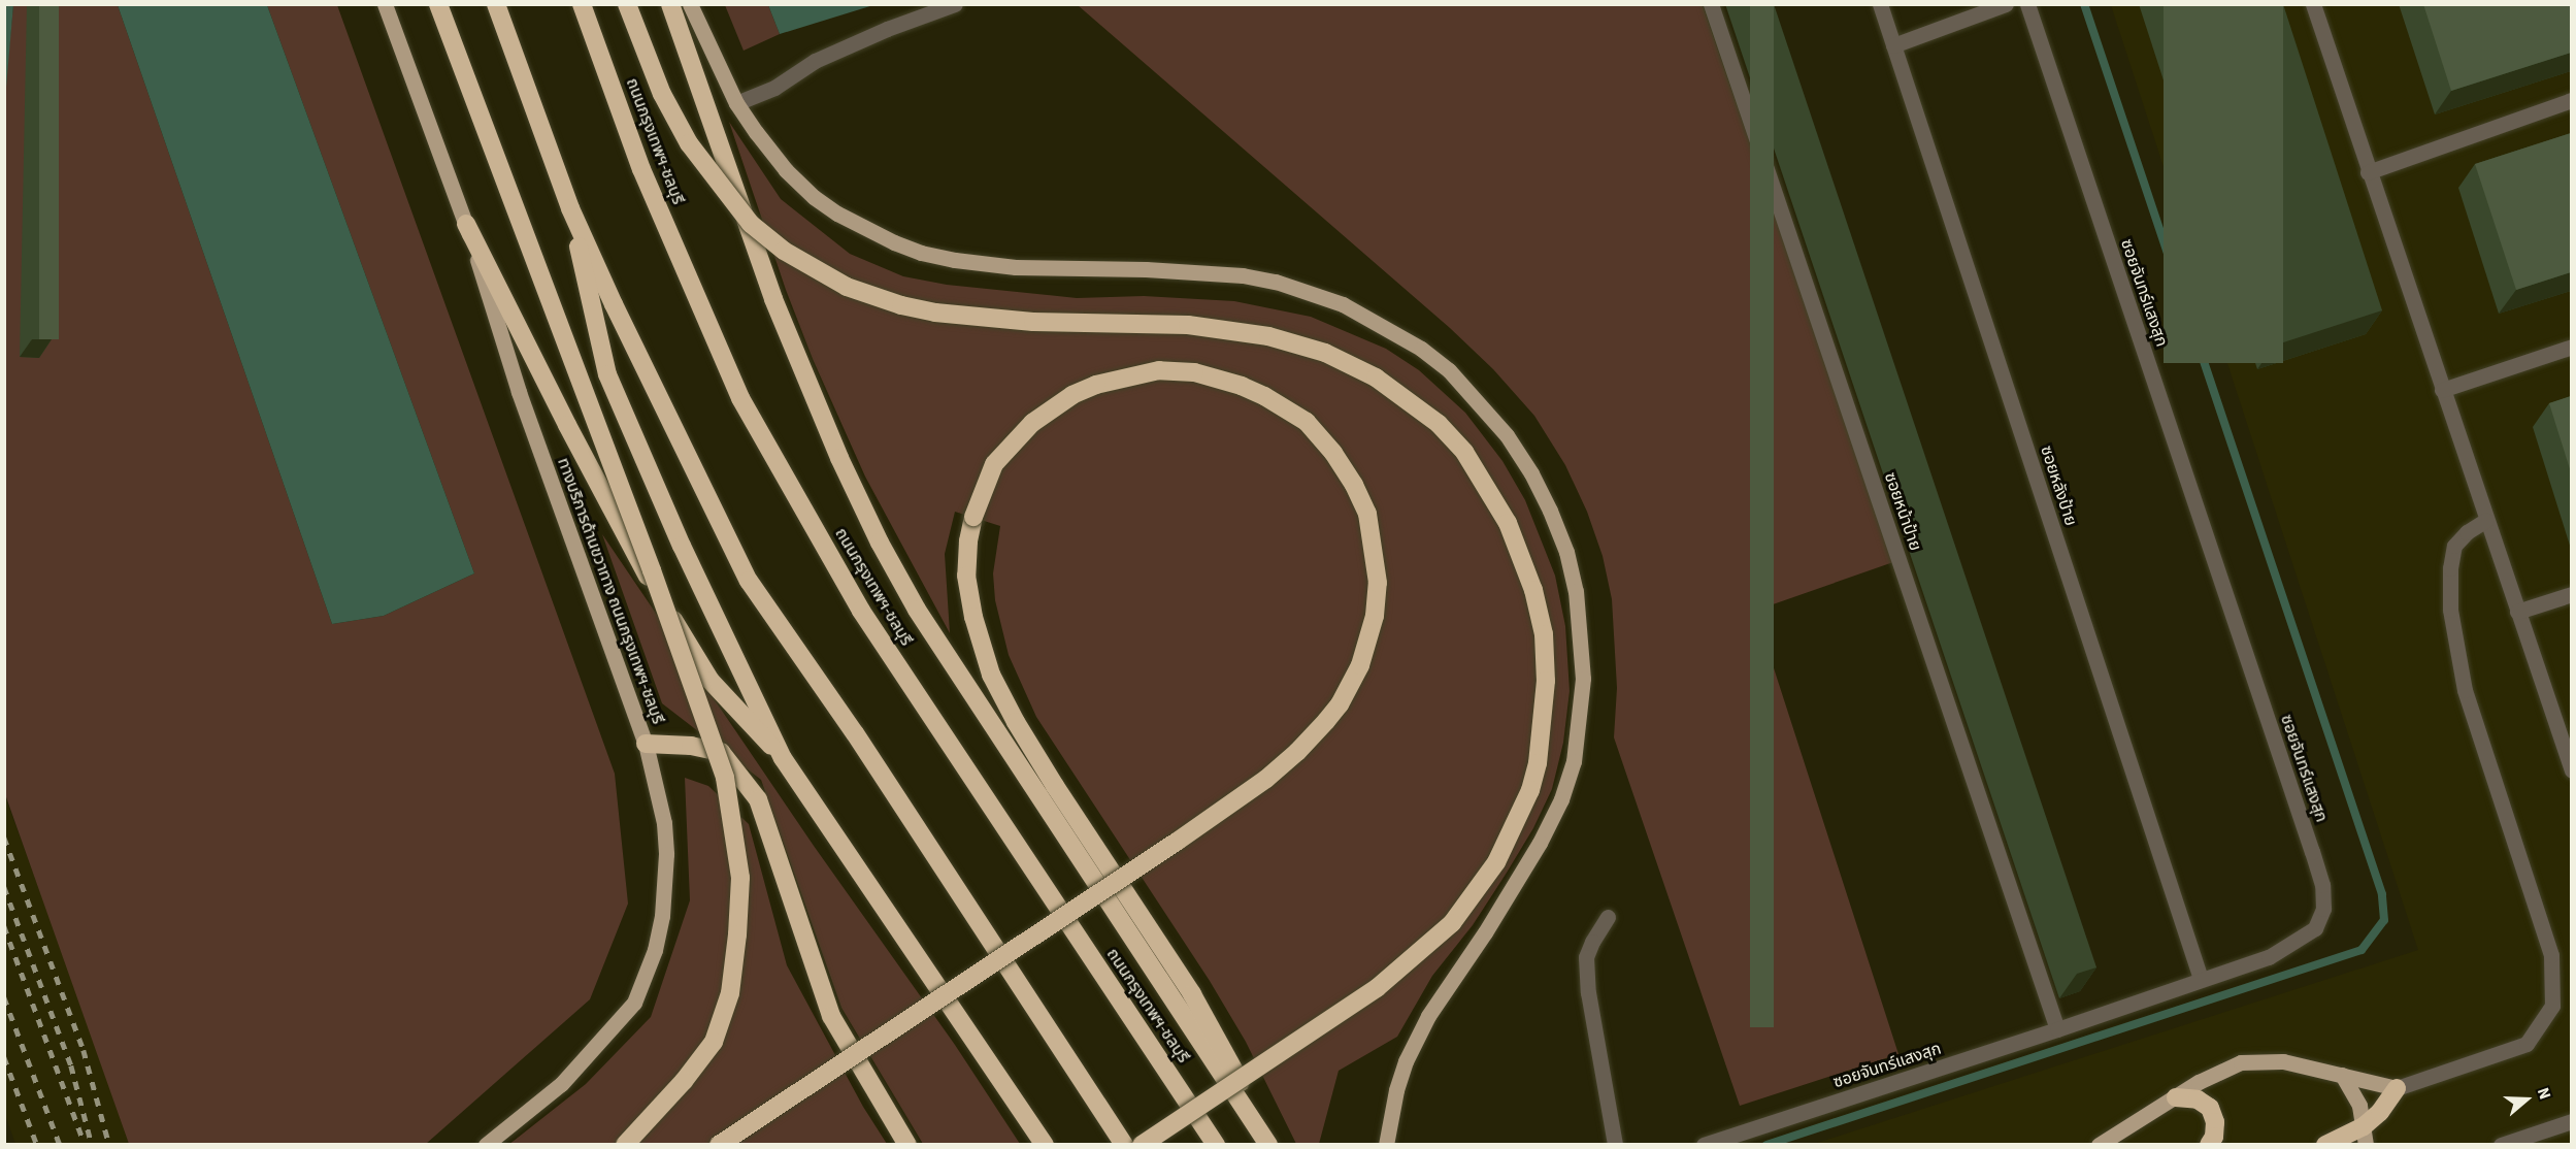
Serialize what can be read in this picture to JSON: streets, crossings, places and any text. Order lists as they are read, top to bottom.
{
  "streets": {
    "highway": ["ถนนกรุงเทพฯ-ชลบุรี"],
    "main road": ["ทางบริการด้านขวาทาง ถนนกรุงเทพฯ-ชลบุรี"],
    "street": ["ซอยจันทร์แสงสุก", "ซอยหลังป้าย", "ซอยหน้าป้าย"]
  },
  "crossings": [
    ["ซอยจันทร์แสงสุก", "ซอยหลังป้าย"],
    ["ซอยจันทร์แสงสุก", "ซอยหน้าป้าย"]
  ],
  "north": "right"
}
